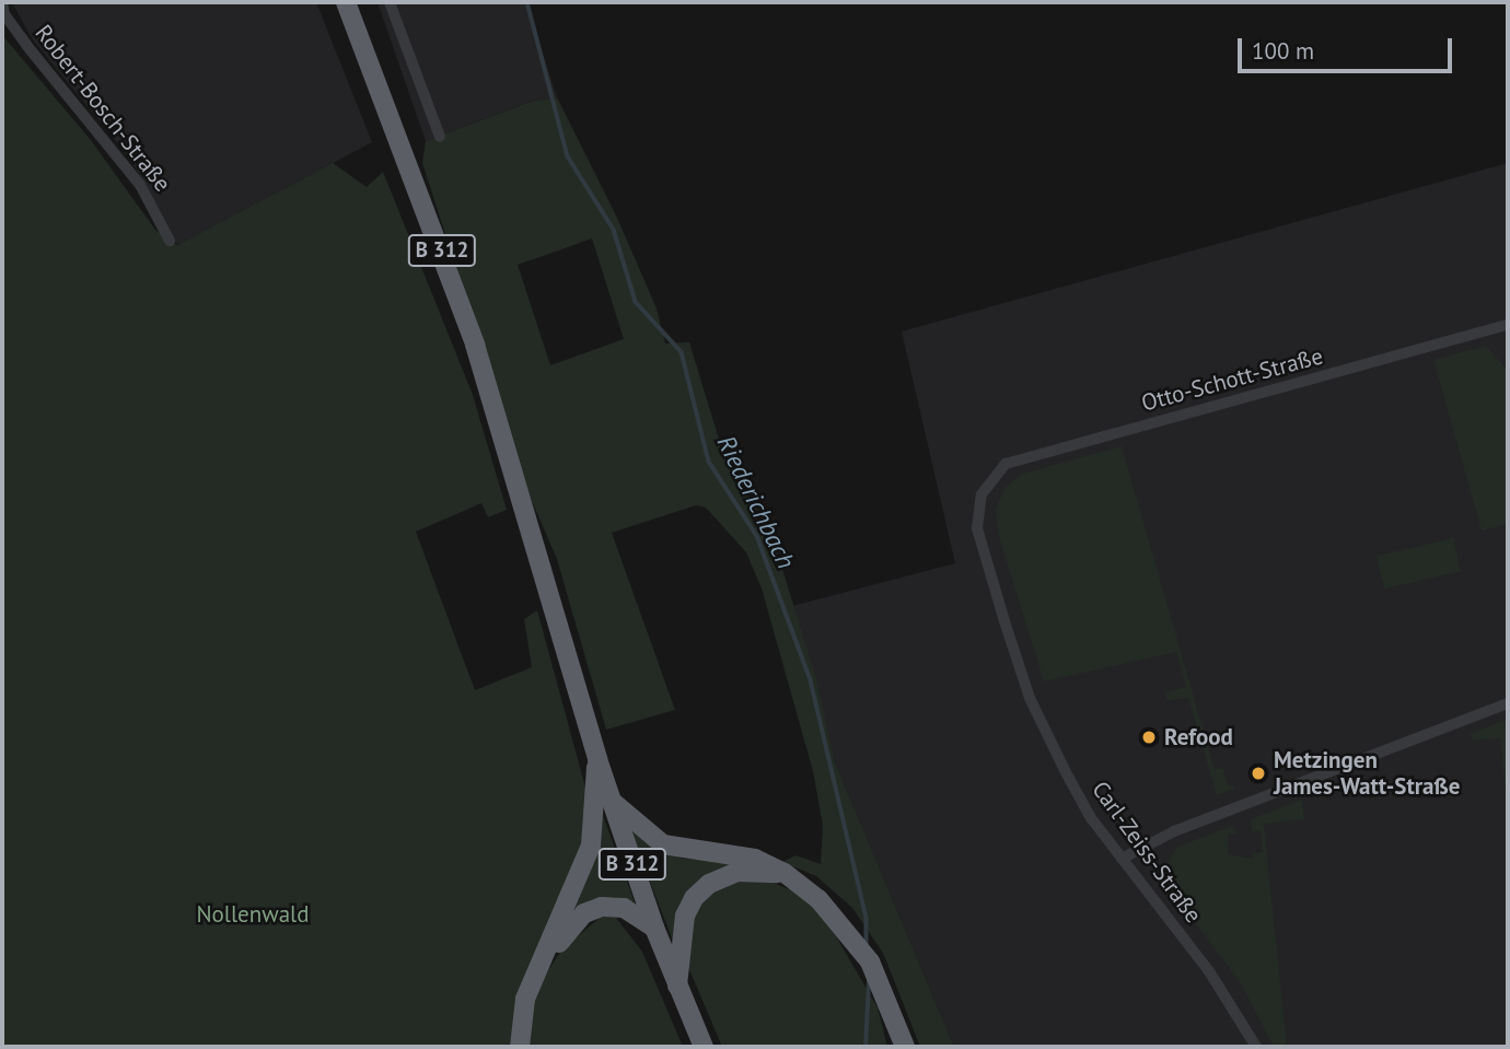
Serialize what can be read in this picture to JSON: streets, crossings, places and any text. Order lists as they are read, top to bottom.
{
  "streets": {
    "highway": ["B 312"],
    "street": ["Robert-Bosch-Straße", "Otto-Schott-Straße", "Carl-Zeiss-Straße"]
  },
  "crossings": [
    ["Otto-Schott-Straße", "Carl-Zeiss-Straße"]
  ],
  "water": ["Riederichbach"],
  "parks": ["Nollenwald"],
  "places": ["Refood", "Metzingen James-Watt-Straße"],
  "scale_bar": "100 m"
}
